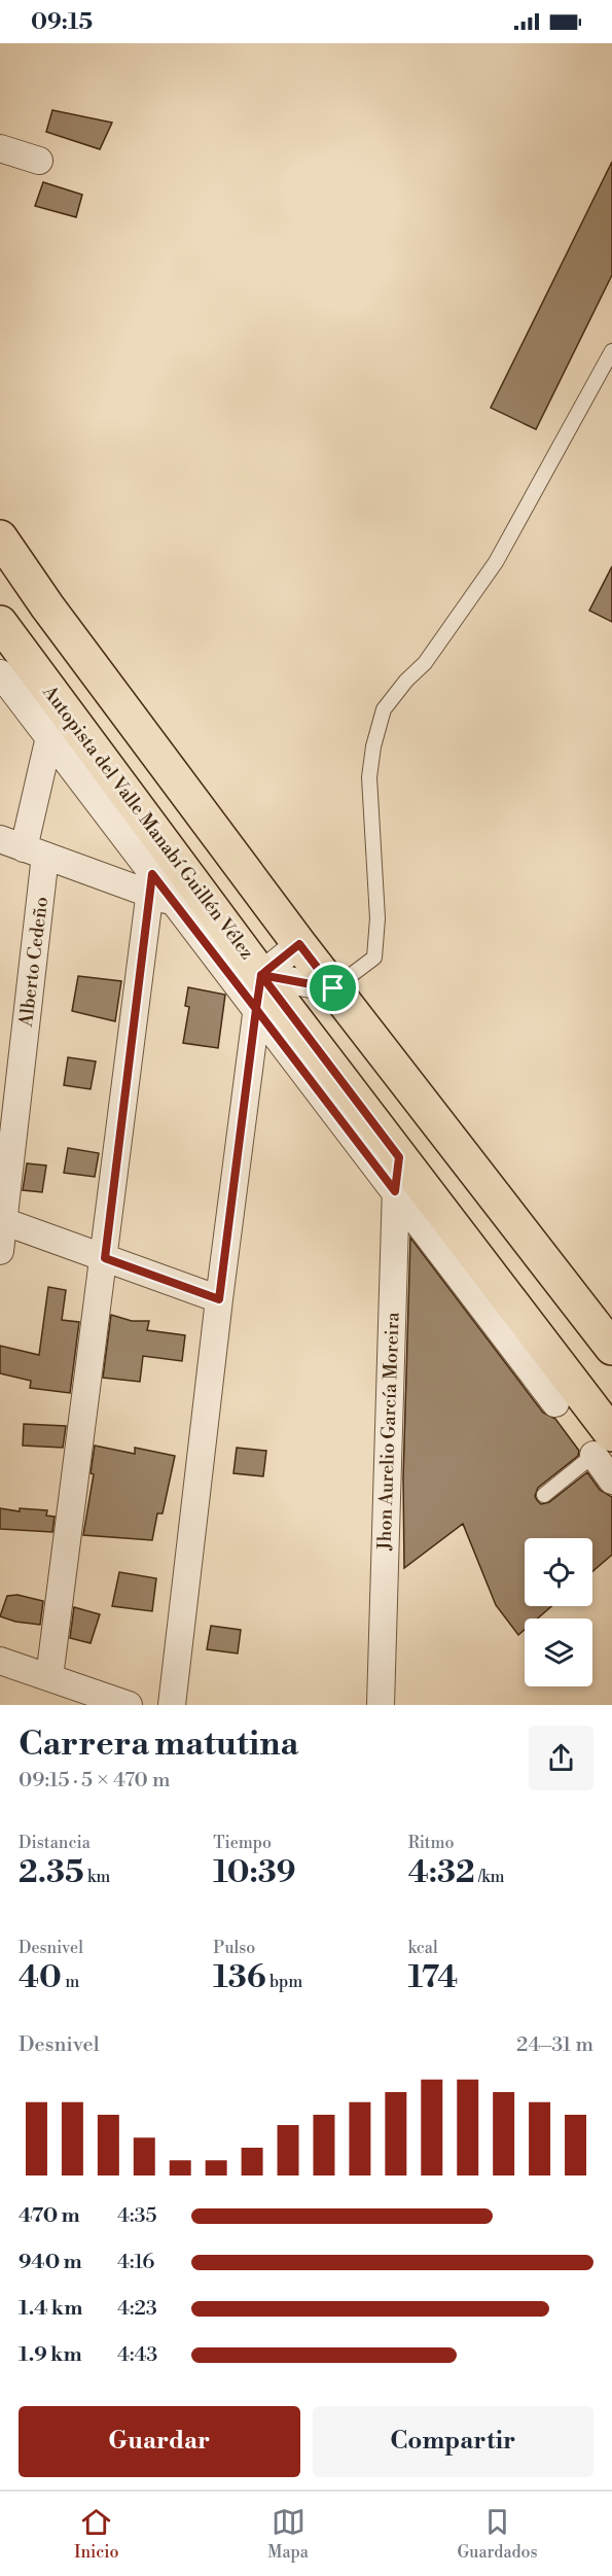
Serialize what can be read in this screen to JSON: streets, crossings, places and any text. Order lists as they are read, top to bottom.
{
  "streets": {
    "main road": ["Autopista del Valle Manabí Guillén Vélez"],
    "street": ["Alberto Cedeño", "Jhon Aurelio García Moreira"]
  },
  "crossings": [
    ["Autopista del Valle Manabí Guillén Vélez", "Alberto Cedeño"],
    ["Autopista del Valle Manabí Guillén Vélez", "Jhon Aurelio García Moreira"]
  ],
  "page": {
    "status": "09:15",
    "heading": ["Carrera matutina", "09:15 · 5 × 470 m"],
    "stats": [
      ["Distancia", "2.35 km"],
      ["Tiempo", "10:39"],
      ["Ritmo", "4:32 /km"],
      ["Desnivel", "40 m"],
      ["Pulso", "136 bpm"],
      ["kcal", "174"]
    ],
    "chart": ["Desnivel", "24–31 m"],
    "list": [
      {
        "name": "470 m",
        "note": "4:35"
      },
      {
        "name": "940 m",
        "note": "4:16"
      },
      {
        "name": "1.4 km",
        "note": "4:23"
      },
      {
        "name": "1.9 km",
        "note": "4:43"
      }
    ],
    "buttons": ["Guardar", "Compartir"],
    "tabs": ["Inicio", "Mapa", "Guardados"]
  }
}
